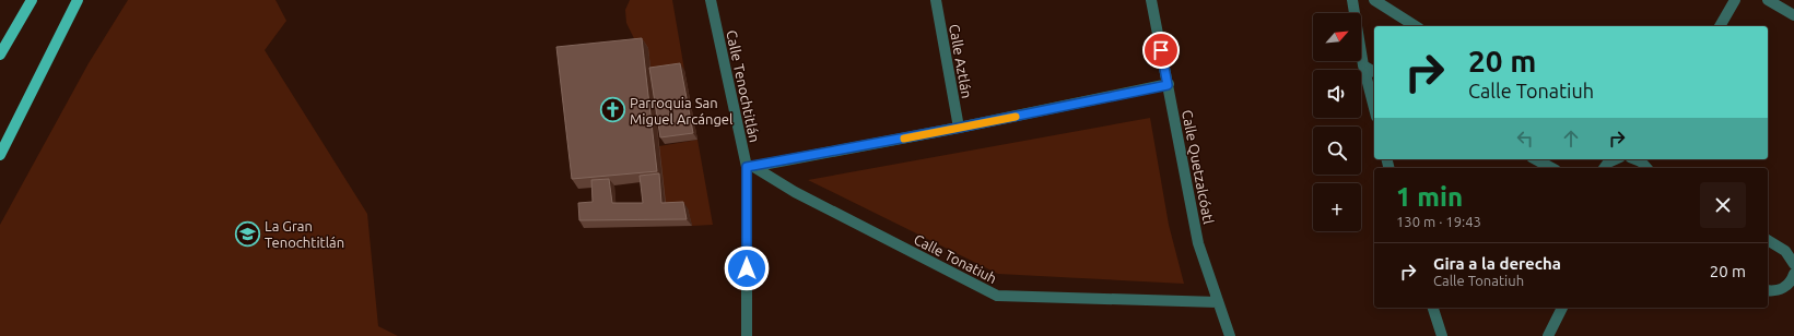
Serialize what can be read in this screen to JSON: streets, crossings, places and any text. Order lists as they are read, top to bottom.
{
  "streets": {
    "street": [
      "Calle Aztlán",
      "Calle Tenochtitlán",
      "Calle Quetzalcóatl",
      "Calle Tonatiuh"
    ]
  },
  "crossings": [
    ["Calle Tenochtitlán", "Calle Tonatiuh"],
    ["Calle Quetzalcóatl", "Calle Tonatiuh"]
  ],
  "places": {
    "church": ["Parroquia San Miguel Arcángel"],
    "school or university": ["La Gran Tenochtitlán"]
  },
  "north": "top right",
  "page": {
    "map_buttons": "+",
    "turn": ["20 m", "Calle Tonatiuh"],
    "heading": ["1 min", "130 m · 19:43"],
    "list": [
      {
        "name": "Gira a la derecha",
        "note": "Calle Tonatiuh",
        "value": "20 m"
      }
    ]
  }
}
